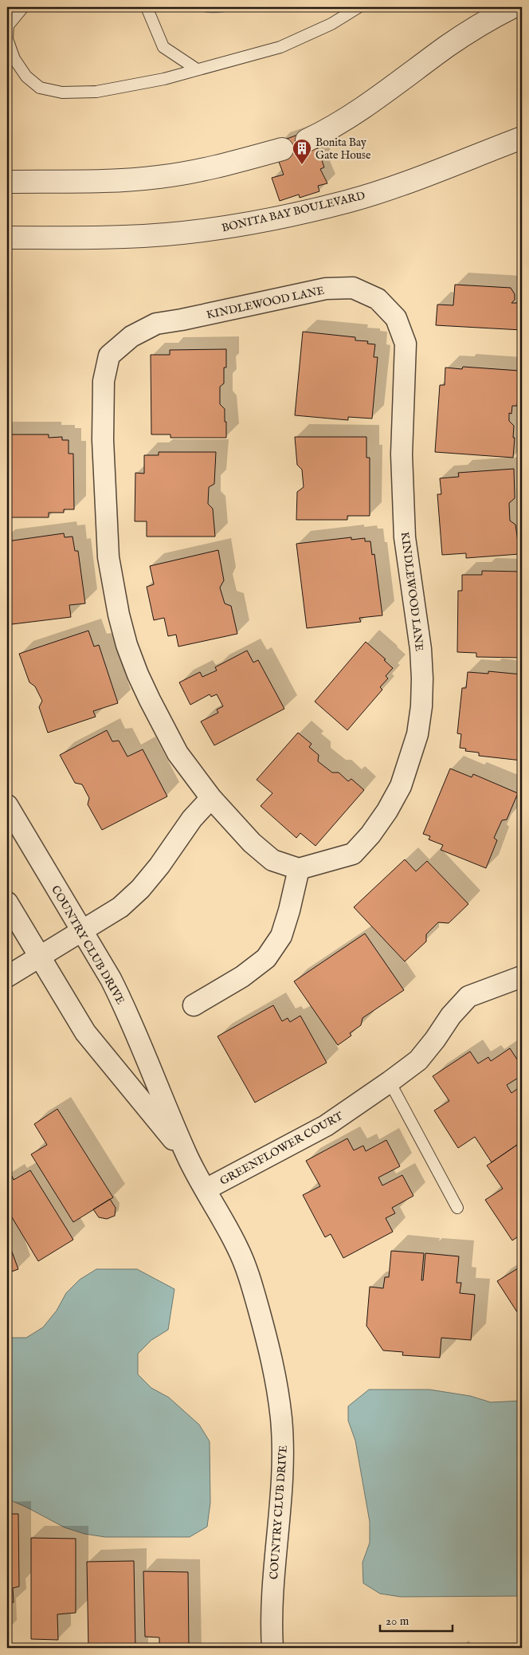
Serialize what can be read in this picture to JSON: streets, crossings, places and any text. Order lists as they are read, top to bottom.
{
  "streets": {
    "street": [
      "BONITA BAY BOULEVARD",
      "KINDLEWOOD LANE",
      "COUNTRY CLUB DRIVE",
      "GREENFLOWER COURT"
    ]
  },
  "crossings": [
    ["COUNTRY CLUB DRIVE", "GREENFLOWER COURT"]
  ],
  "places": {
    "building": ["Bonita Bay Gate House"]
  },
  "scale_bar": "20 m"
}
